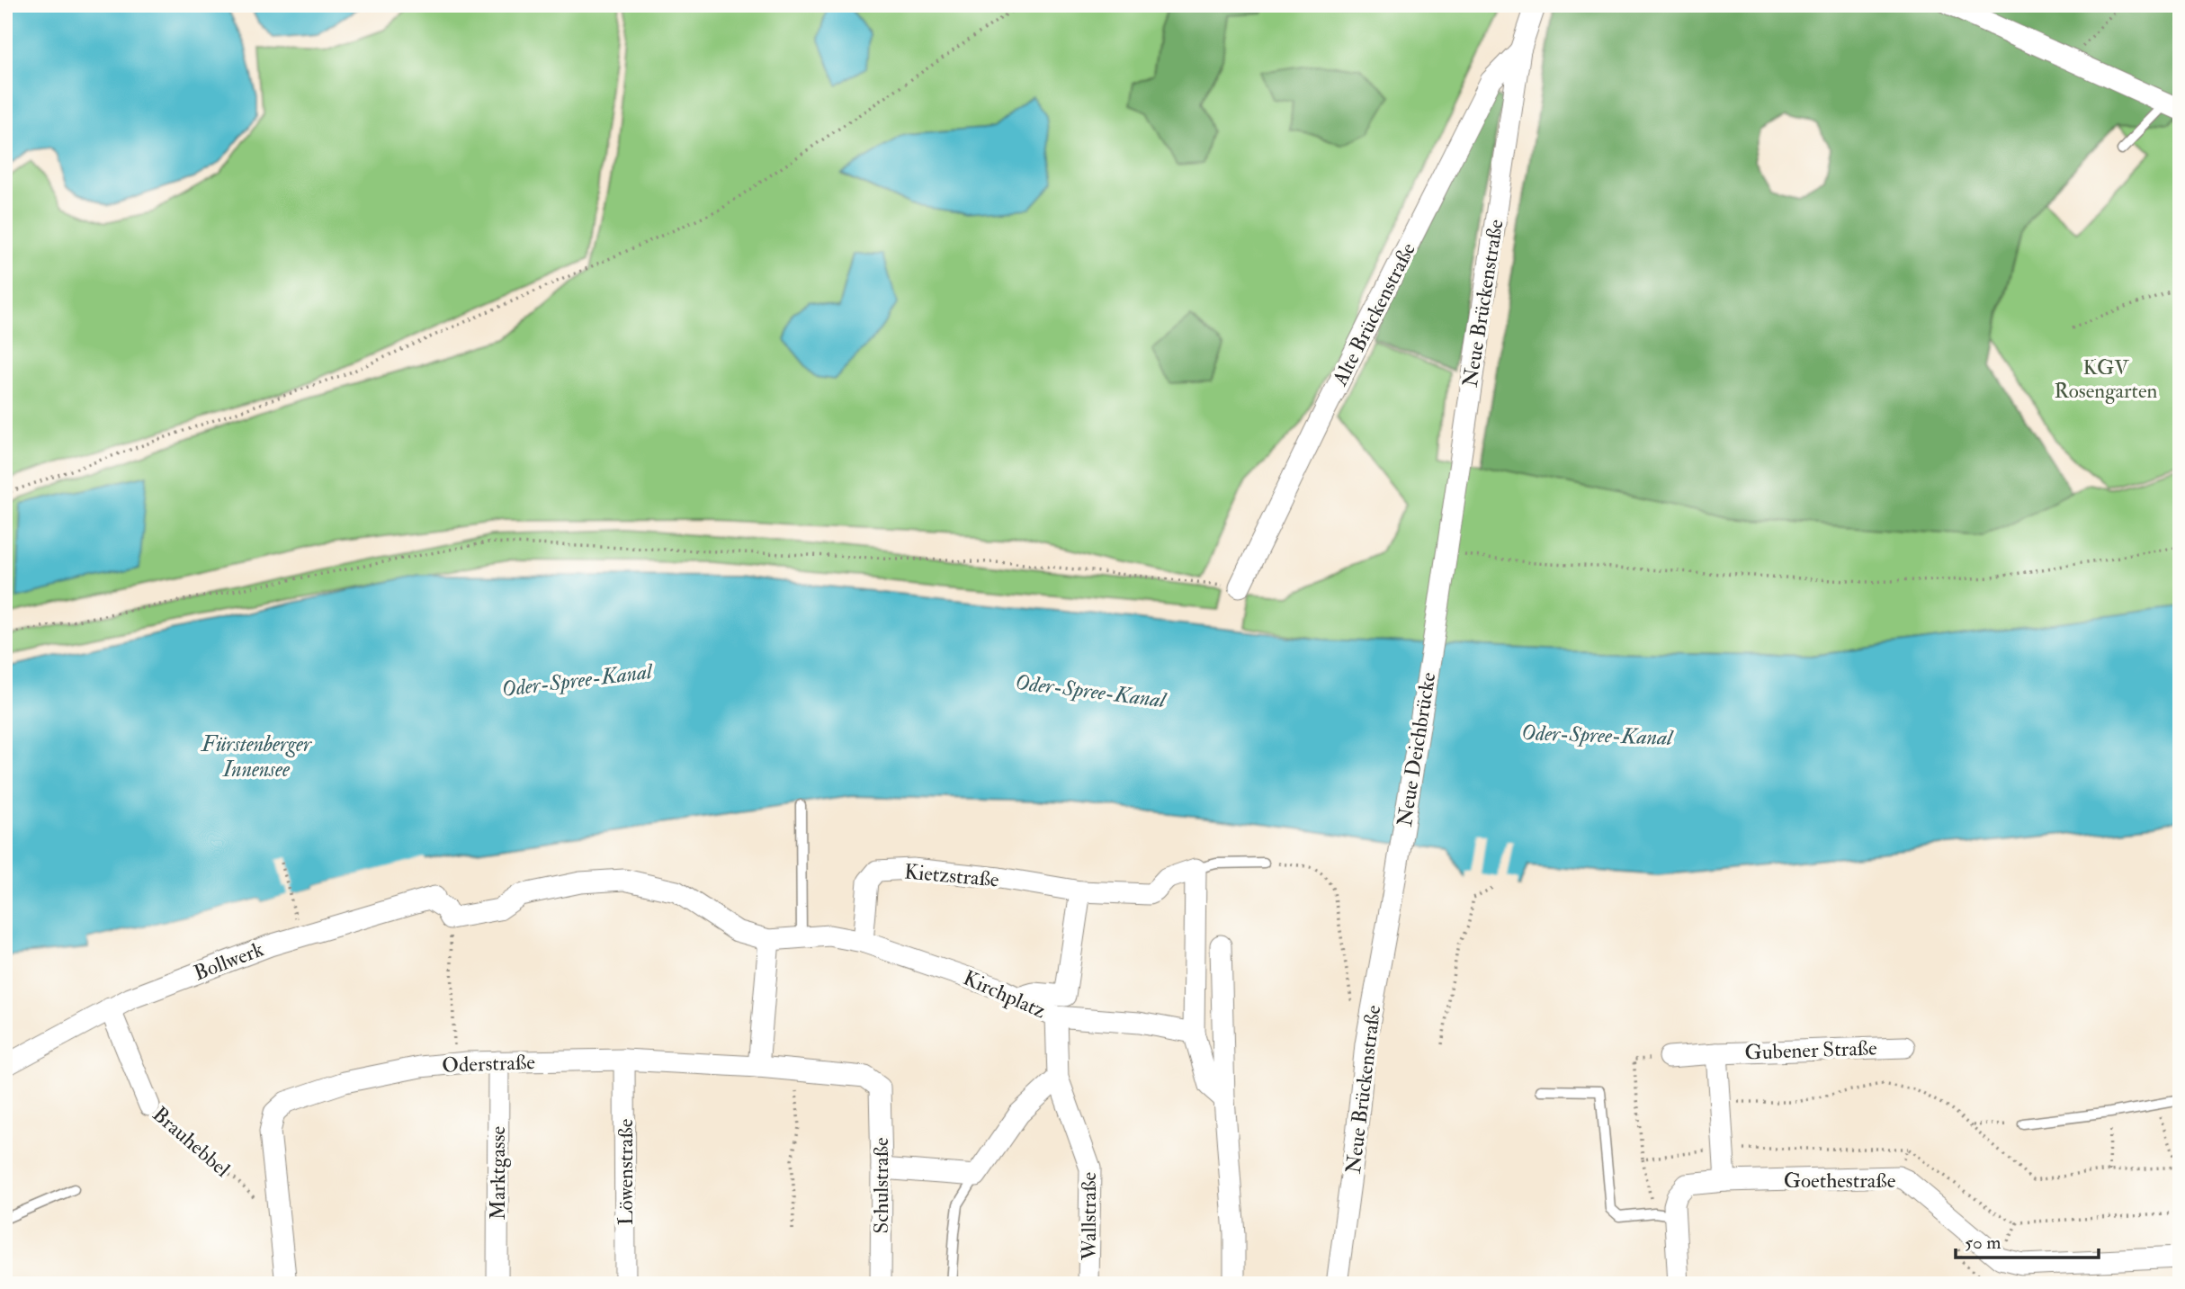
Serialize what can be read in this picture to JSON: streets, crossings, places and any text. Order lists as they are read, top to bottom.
{
  "streets": {
    "street": [
      "Neue Brückenstraße",
      "Alte Brückenstraße",
      "Neue Deichbrücke",
      "Kietzstraße",
      "Bollwerk",
      "Kirchplatz",
      "Gubener Straße",
      "Oderstraße",
      "Brauhebbel",
      "Löwenstraße",
      "Marktgasse",
      "Goethestraße",
      "Schulstraße",
      "Wallstraße"
    ]
  },
  "crossings": [
    ["Neue Brückenstraße", "Alte Brückenstraße"],
    ["Neue Brückenstraße", "Neue Deichbrücke"],
    ["Kietzstraße", "Kirchplatz"],
    ["Bollwerk", "Brauhebbel"],
    ["Kirchplatz", "Wallstraße"],
    ["Gubener Straße", "Goethestraße"],
    ["Oderstraße", "Brauhebbel"],
    ["Oderstraße", "Löwenstraße"],
    ["Oderstraße", "Marktgasse"],
    ["Oderstraße", "Schulstraße"]
  ],
  "water": ["Oder-Spree-Kanal", "Fürstenberger Innensee"],
  "parks": ["KGV Rosengarten"],
  "scale_bar": "50 m"
}
